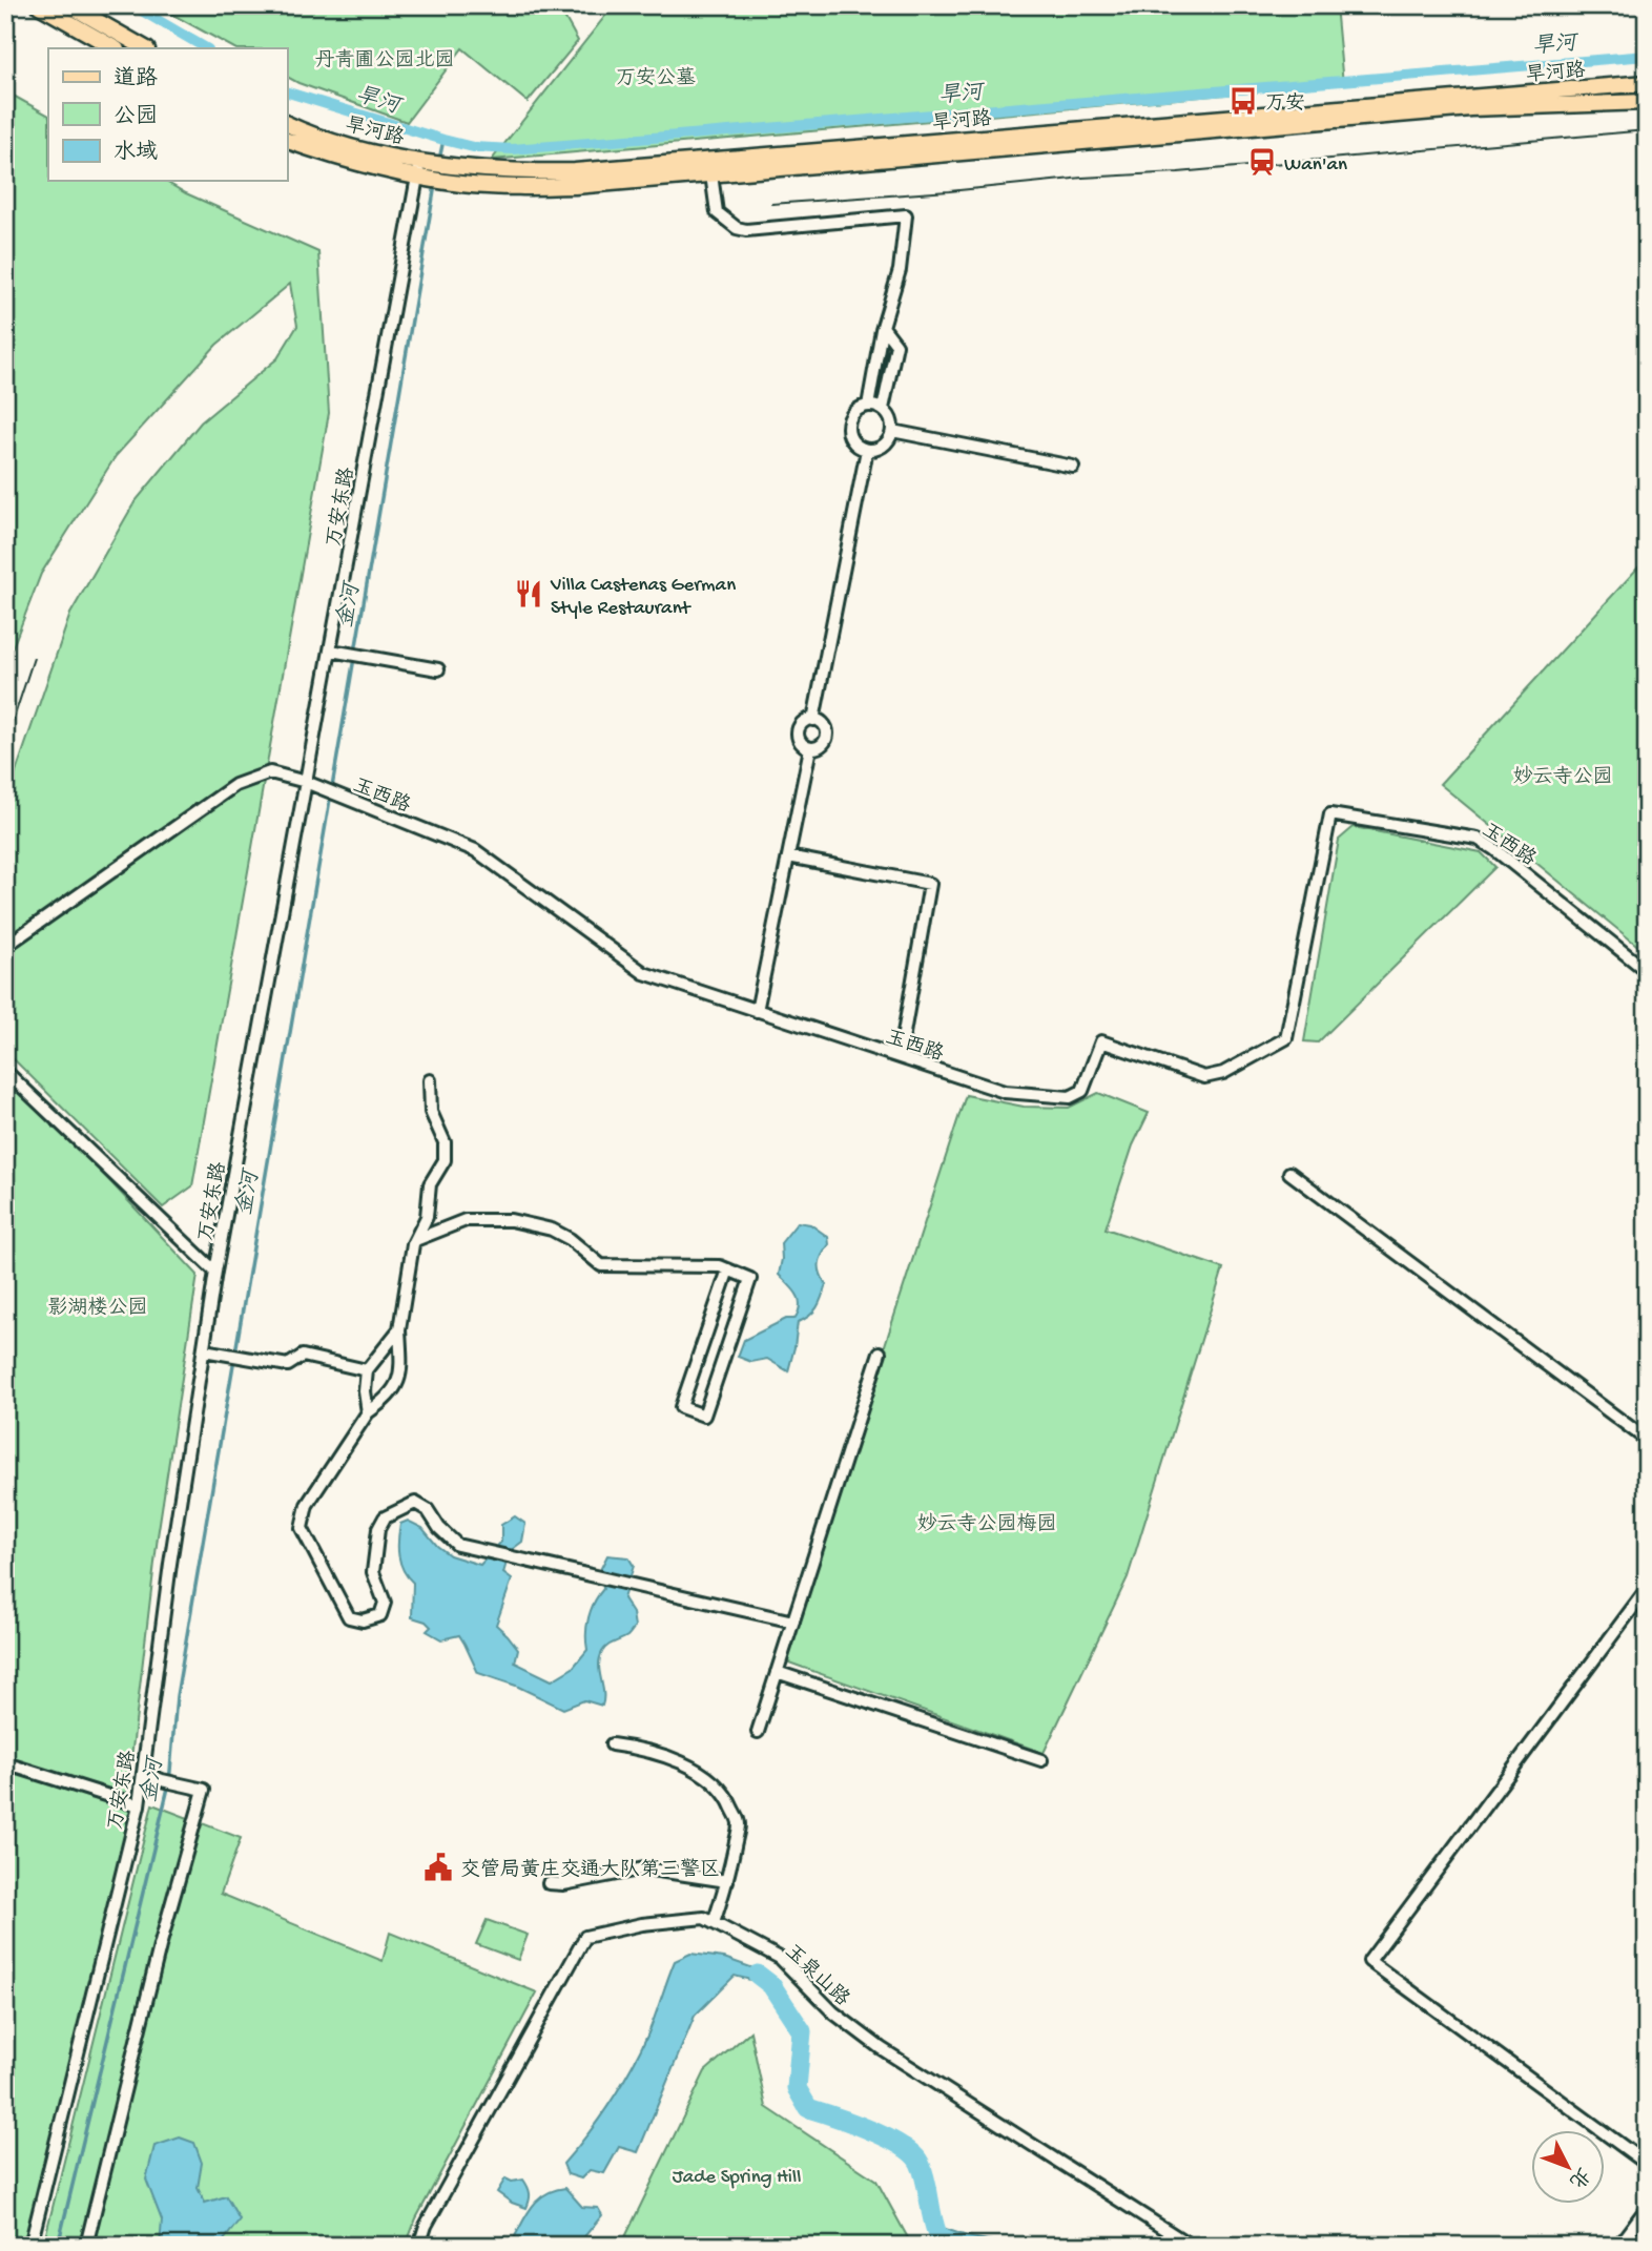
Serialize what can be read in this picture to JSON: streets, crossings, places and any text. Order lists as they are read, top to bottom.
{
  "streets": {
    "main road": ["旱河路"],
    "street": ["万安东路", "玉西路", "玉泉山路"]
  },
  "crossings": [
    ["旱河路", "万安东路"],
    ["万安东路", "玉西路"]
  ],
  "water": ["旱河", "金河"],
  "parks": [
    "丹青圃公园北园",
    "万安公墓",
    "妙云寺公园",
    "影湖楼公园",
    "妙云寺公园梅园",
    "Jade Spring Hill"
  ],
  "places": {
    "bus stop": ["万安"],
    "station": ["Wan'an"],
    "restaurant": ["Villa Castenas German Style Restaurant"],
    "public building": ["交管局黄庄交通大队第三警区"]
  },
  "legend": ["道路", "公园", "水域"],
  "north": "bottom right"
}
